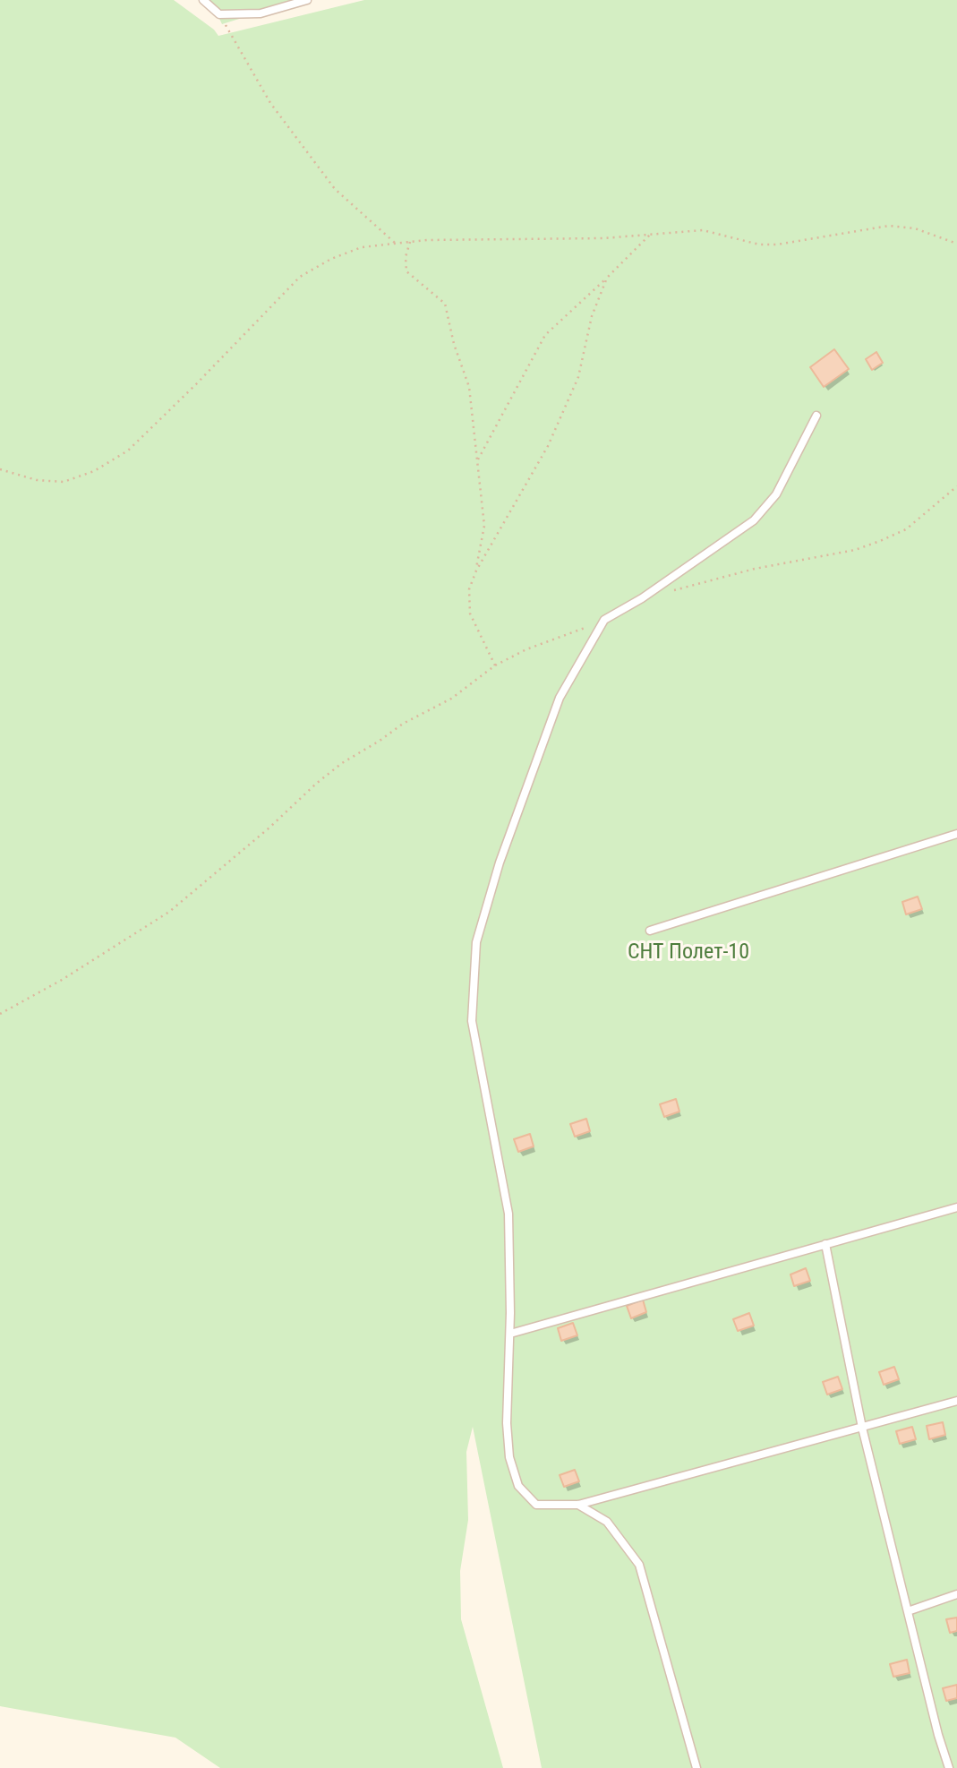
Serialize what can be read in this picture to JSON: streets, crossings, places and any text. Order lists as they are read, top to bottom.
{
  "parks": ["СНТ Полет-10"]
}
